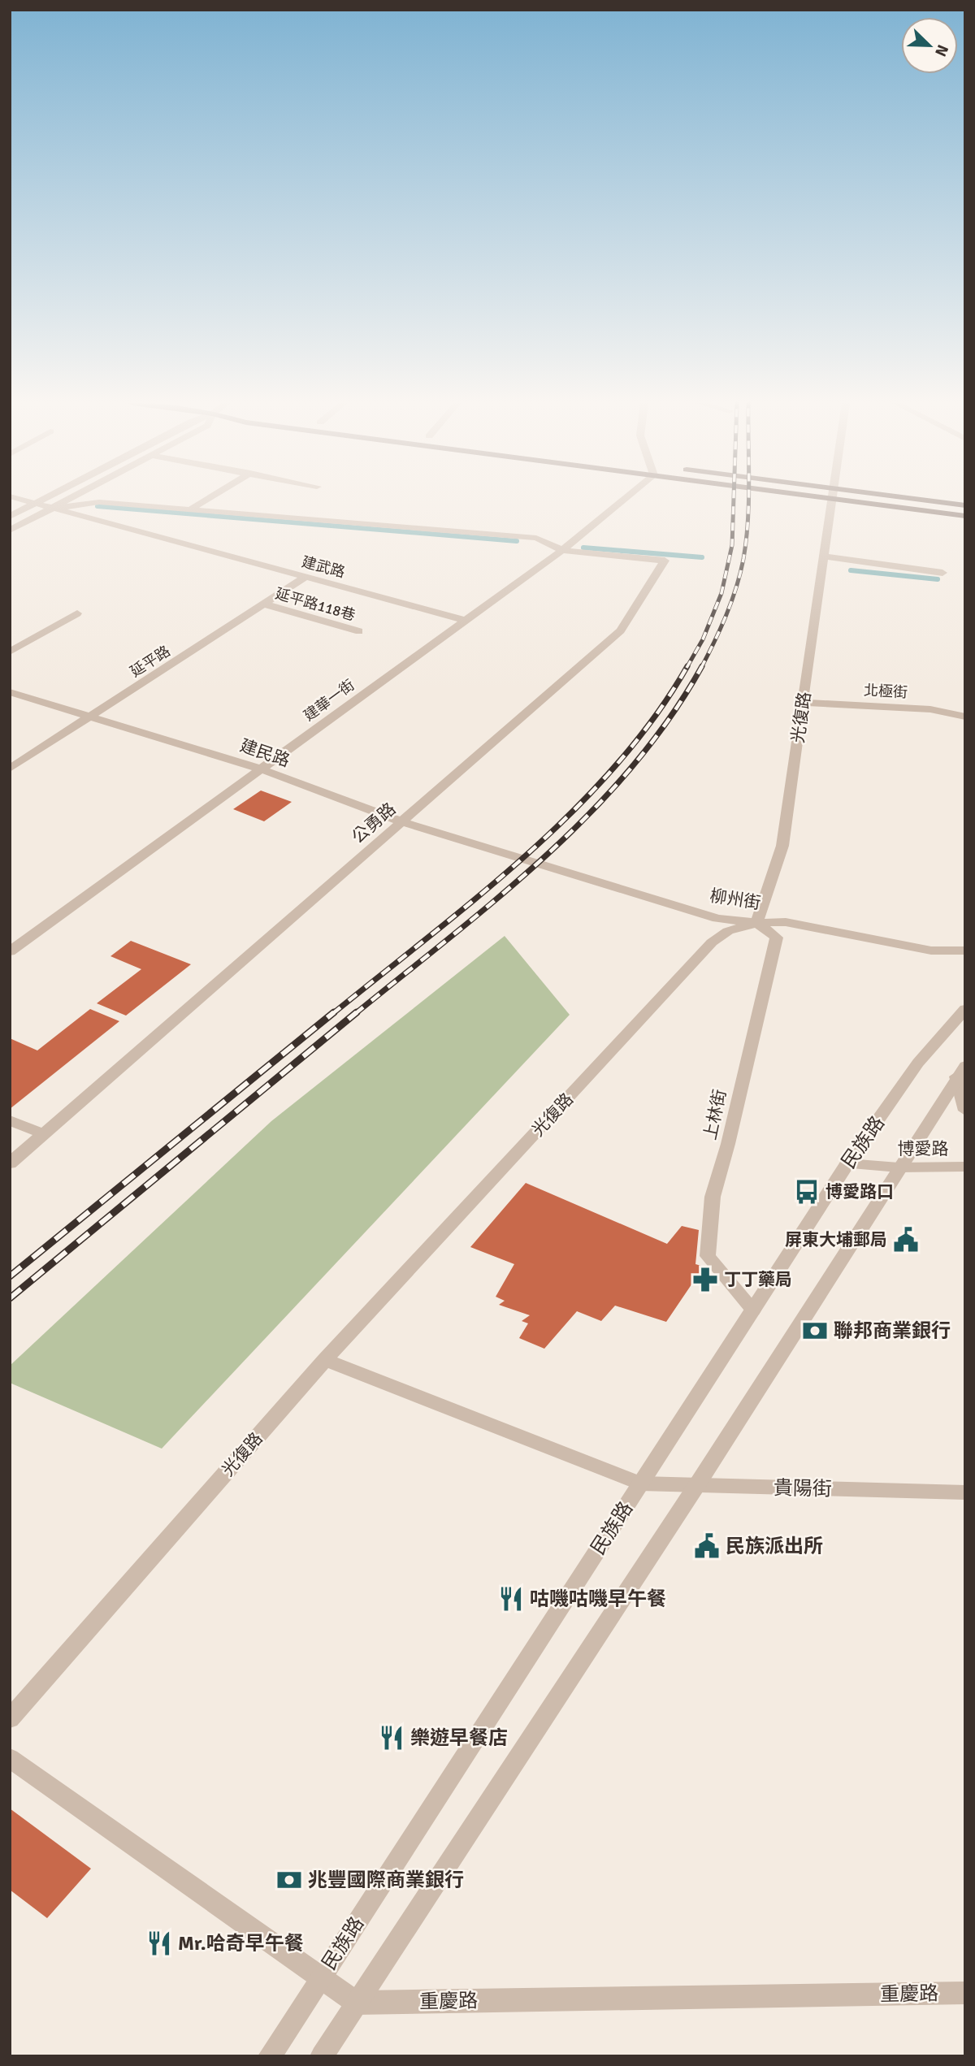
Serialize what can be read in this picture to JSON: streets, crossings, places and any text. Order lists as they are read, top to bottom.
{
  "streets": {
    "street": [
      "建武路",
      "延平路118巷",
      "延平路",
      "北極街",
      "建華一街",
      "光復路",
      "建民路",
      "公勇路",
      "柳州街",
      "上林街",
      "民族路",
      "博愛路",
      "貴陽街",
      "重慶路"
    ]
  },
  "crossings": [
    ["建武路", "延平路"],
    ["建武路", "建華一街"],
    ["延平路118巷", "延平路"],
    ["延平路", "建民路"],
    ["北極街", "光復路"],
    ["建華一街", "建民路"],
    ["建華一街", "公勇路"],
    ["光復路", "柳州街"],
    ["光復路", "上林街"],
    ["光復路", "貴陽街"],
    ["建民路", "公勇路"],
    ["建民路", "柳州街"],
    ["柳州街", "上林街"],
    ["上林街", "民族路"],
    ["民族路", "博愛路"],
    ["民族路", "貴陽街"]
  ],
  "places": {
    "bus stop": ["博愛路口"],
    "public building": ["屏東大埔郵局", "民族派出所"],
    "pharmacy": ["丁丁藥局"],
    "bank": ["聯邦商業銀行", "兆豐國際商業銀行"],
    "restaurant": ["咕嘰咕嘰早午餐", "樂遊早餐店", "Mr.哈奇早午餐"]
  },
  "north": "bottom right"
}
